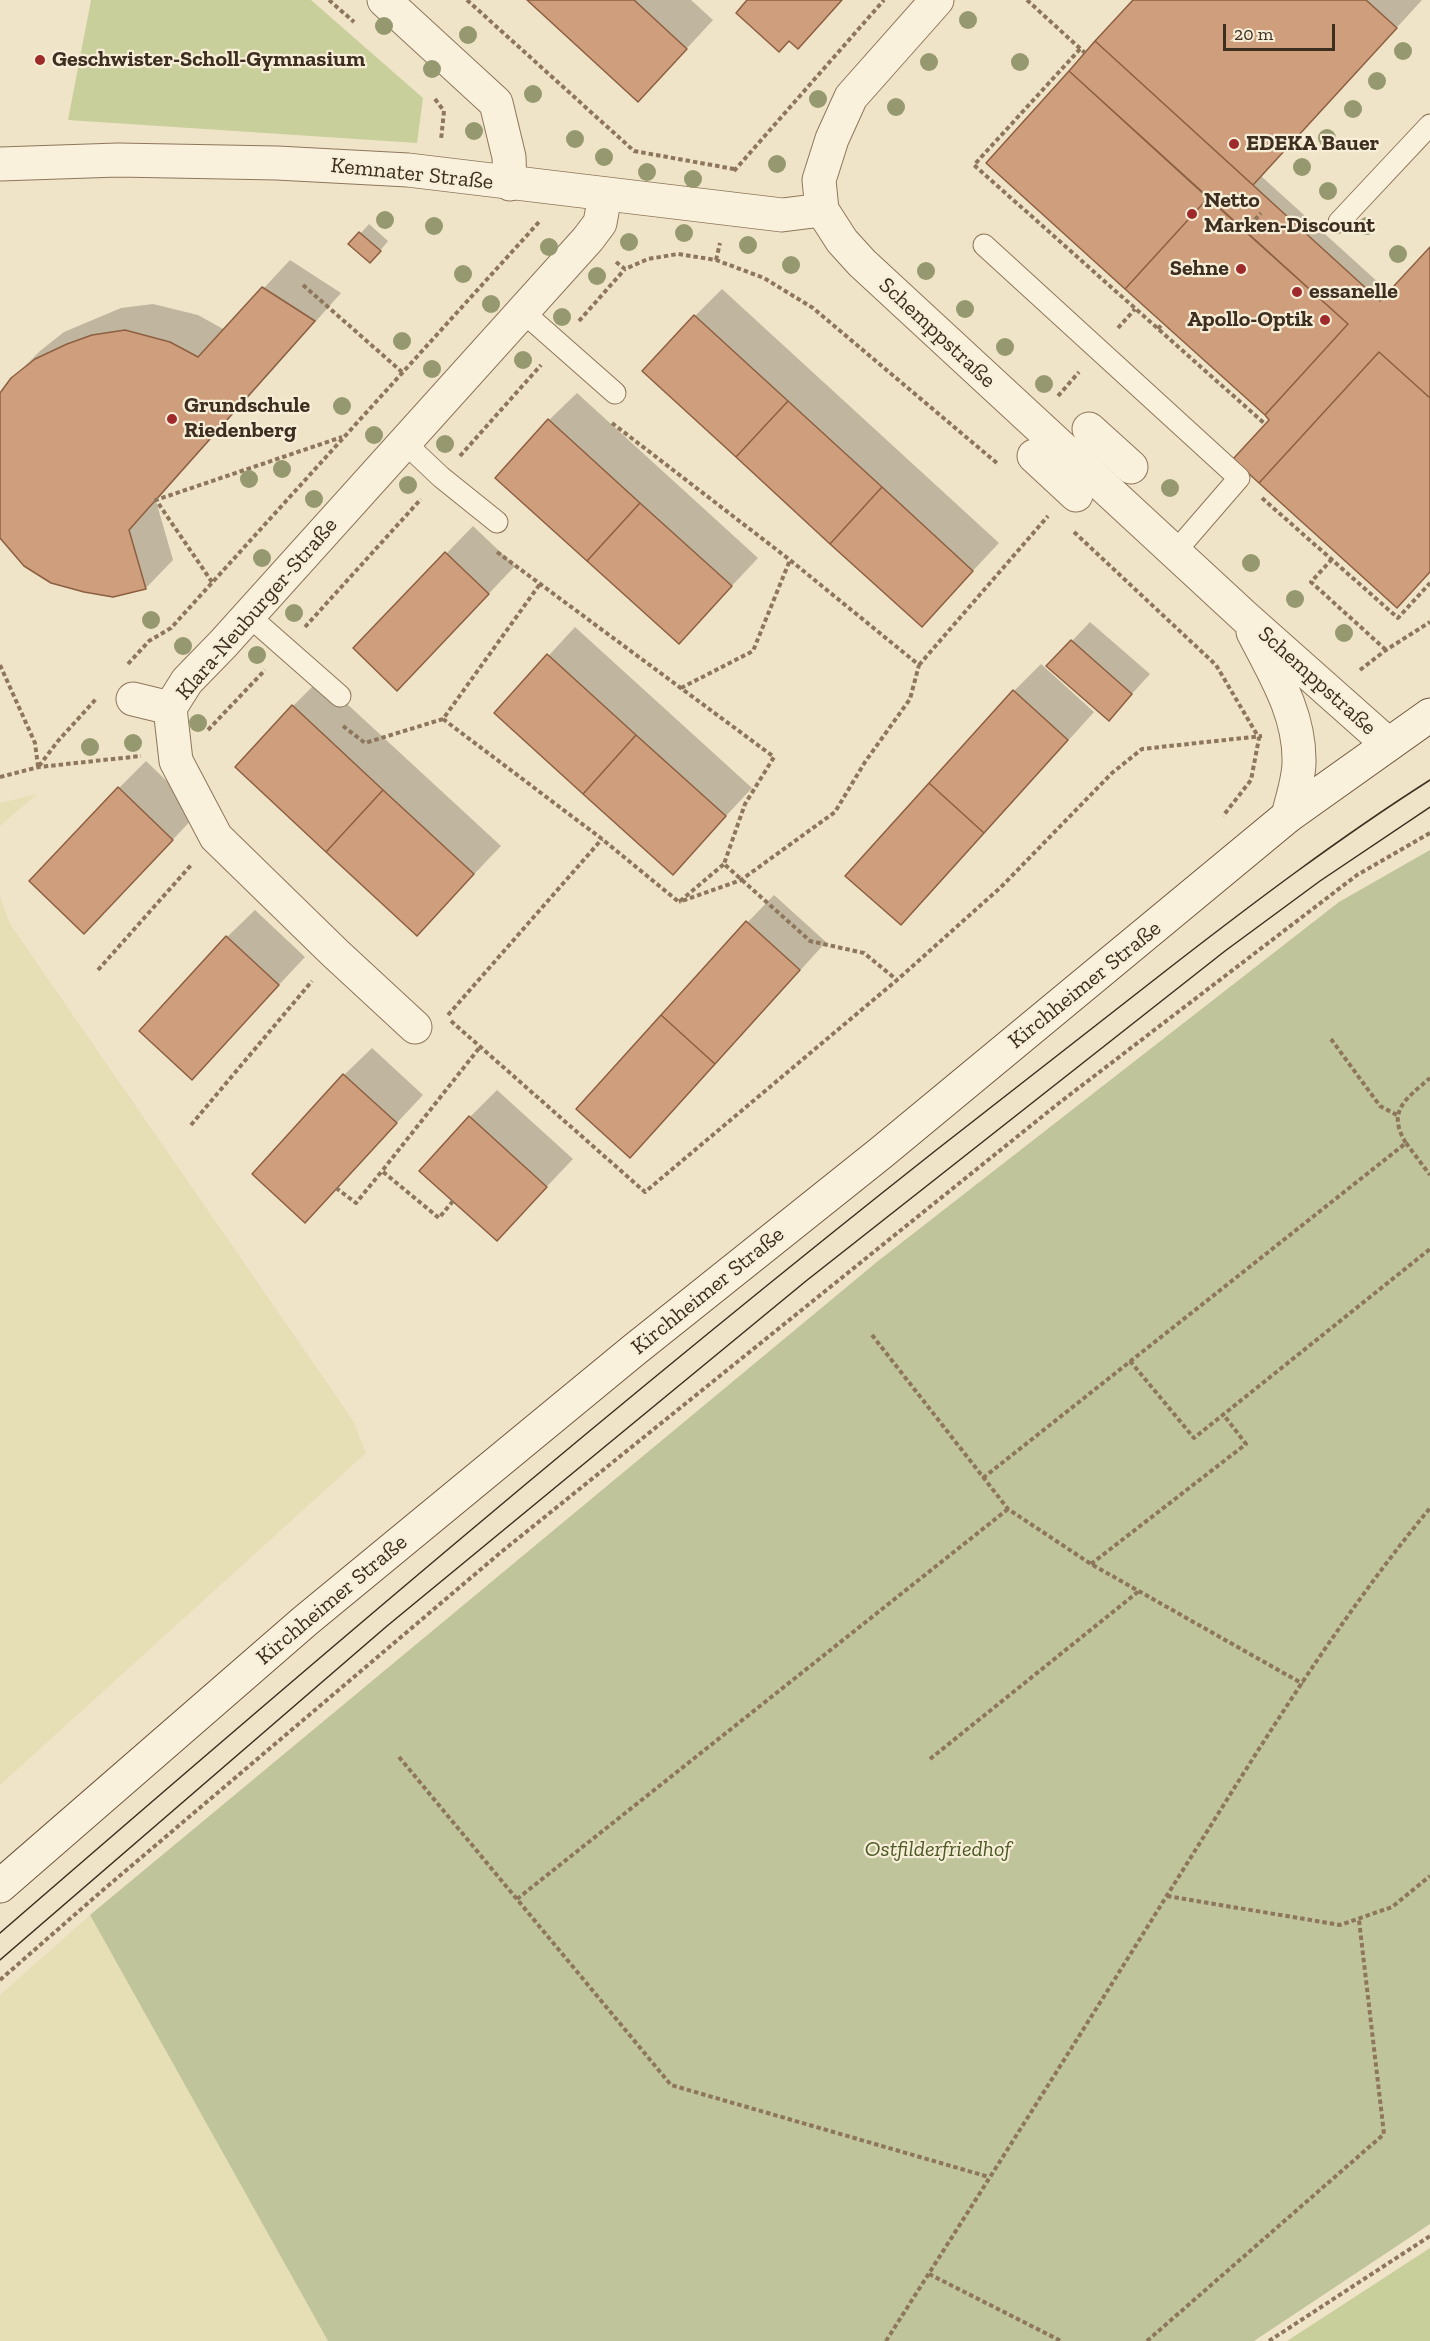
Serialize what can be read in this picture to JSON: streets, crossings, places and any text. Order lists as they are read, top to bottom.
{
  "streets": {
    "street": [
      "Kemnater Straße",
      "Schemppstraße",
      "Klara-Neuburger-Straße",
      "Kirchheimer Straße"
    ]
  },
  "crossings": [
    ["Kemnater Straße", "Schemppstraße"],
    ["Kemnater Straße", "Klara-Neuburger-Straße"],
    ["Schemppstraße", "Kirchheimer Straße"]
  ],
  "parks": ["Ostfilderfriedhof"],
  "places": [
    "Geschwister-Scholl-Gymnasium",
    "EDEKA Bauer",
    "Netto Marken-Discount",
    "Sehne",
    "essanelle",
    "Apollo-Optik",
    "Grundschule Riedenberg"
  ],
  "scale_bar": "20 m"
}
